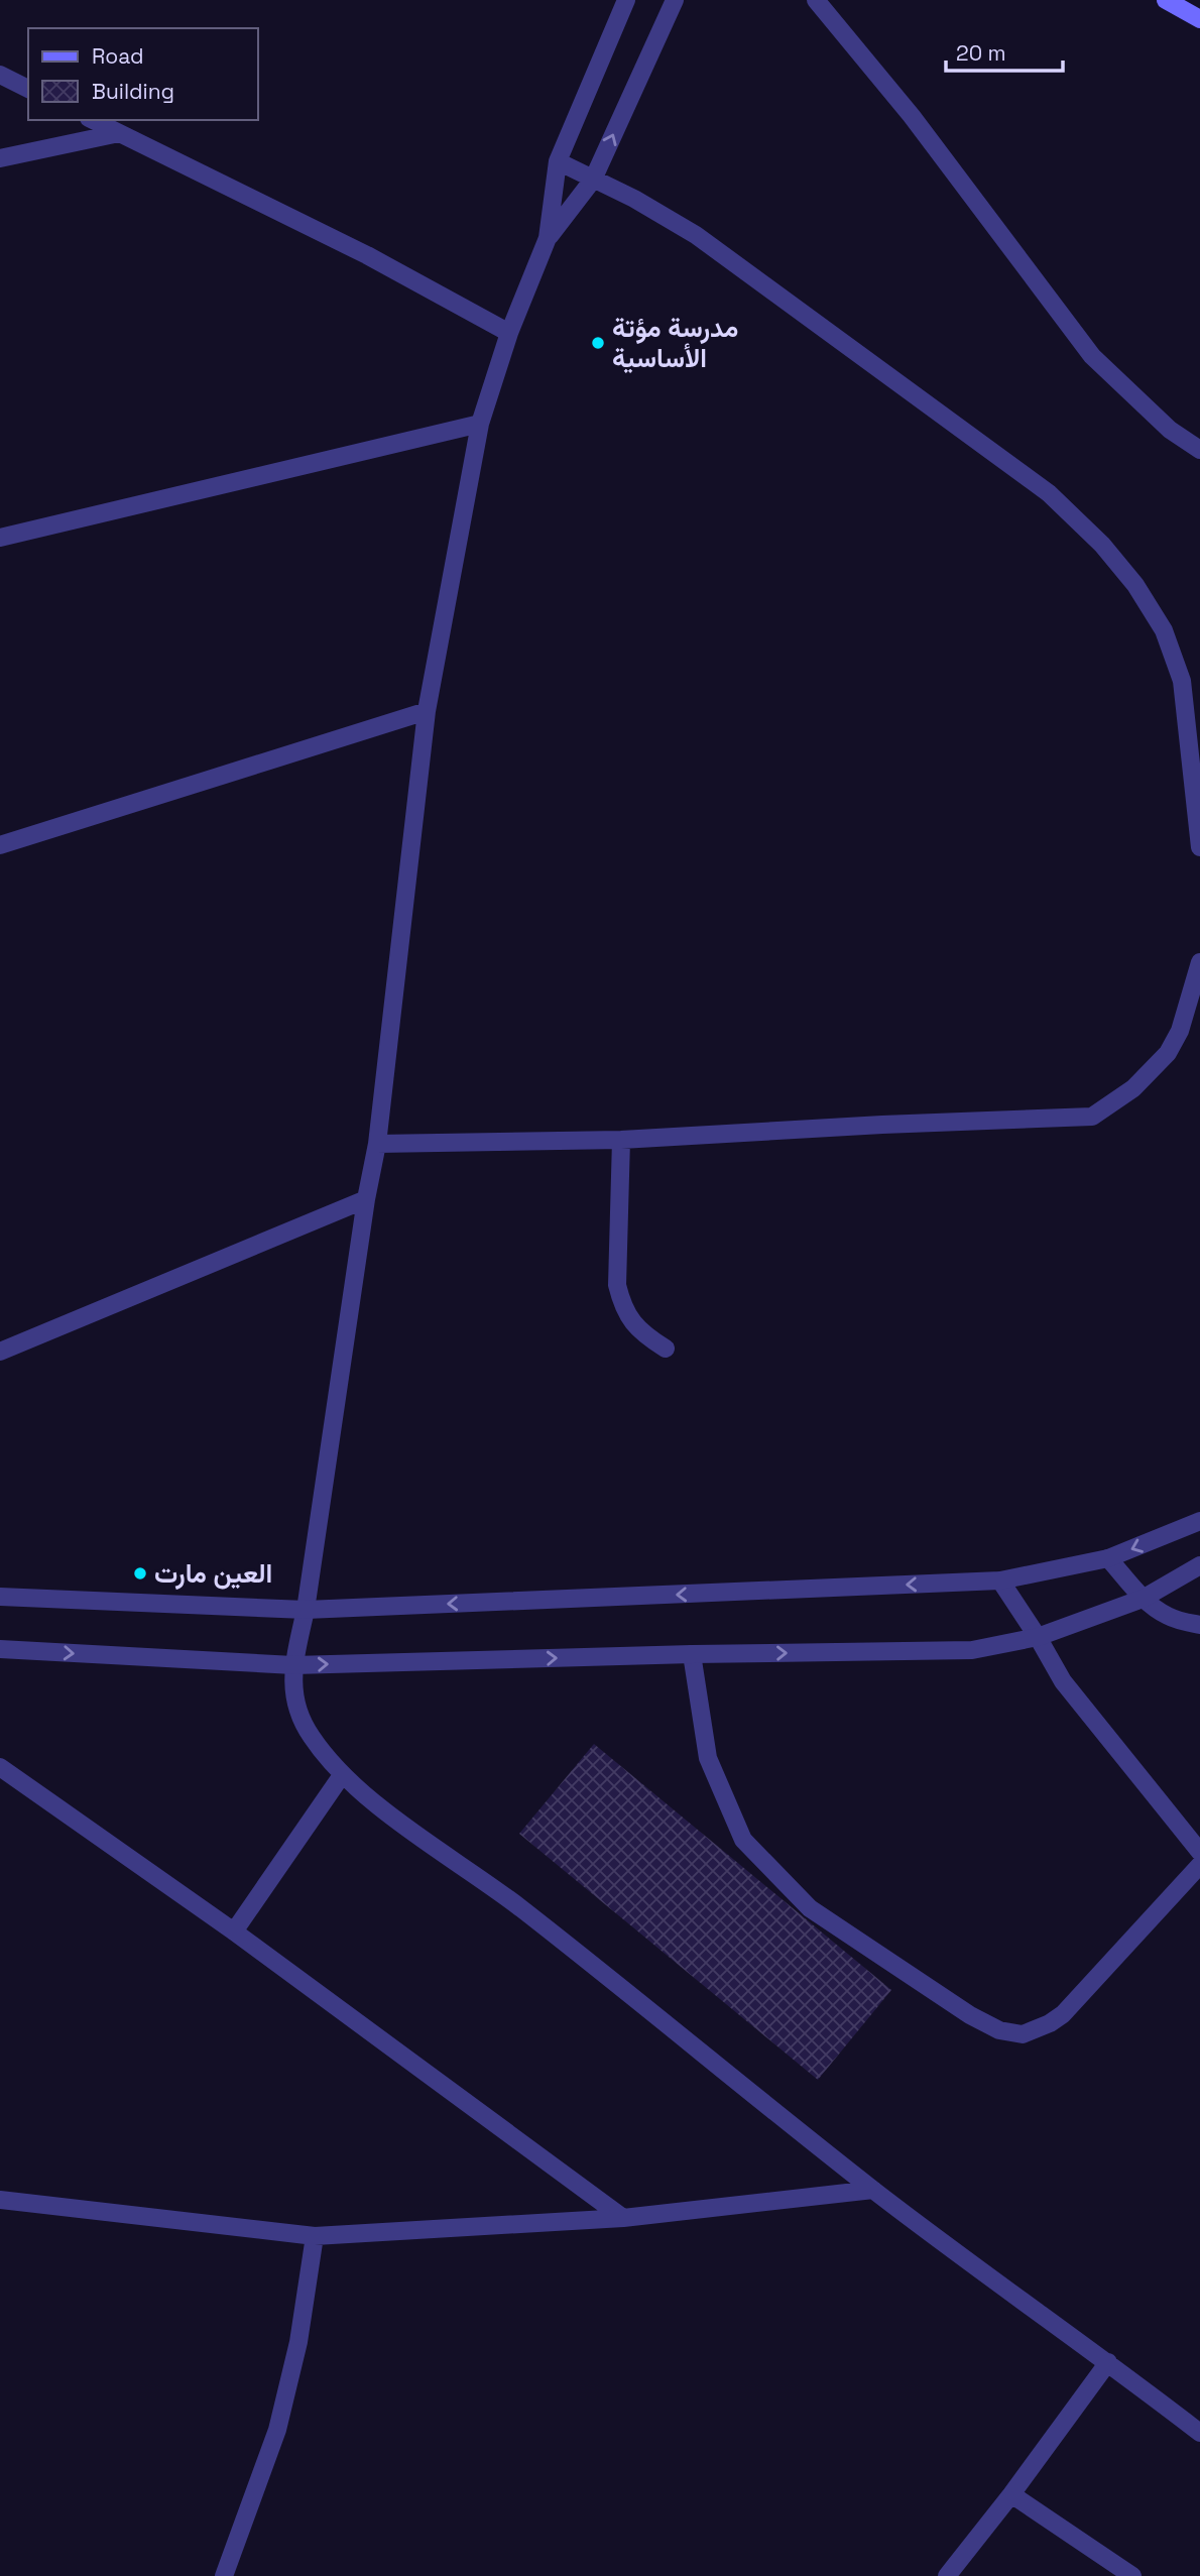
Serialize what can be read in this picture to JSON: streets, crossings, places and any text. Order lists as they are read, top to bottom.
{
  "places": ["مدرسة مؤتة الأساسية", "العين مارت"],
  "legend": ["Road", "Building"],
  "scale_bar": "20 m"
}
